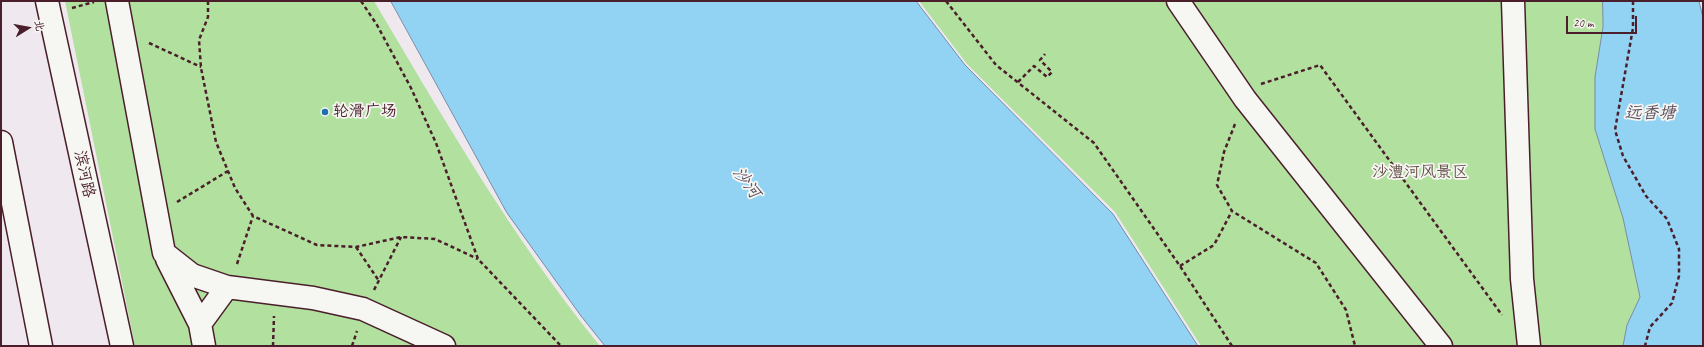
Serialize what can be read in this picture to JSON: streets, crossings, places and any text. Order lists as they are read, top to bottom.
{
  "streets": {
    "street": ["滨河路"]
  },
  "water": ["远香塘", "沙河"],
  "parks": ["沙澧河风景区"],
  "places": ["轮滑广场"],
  "scale_bar": "20 m",
  "north": "right"
}
